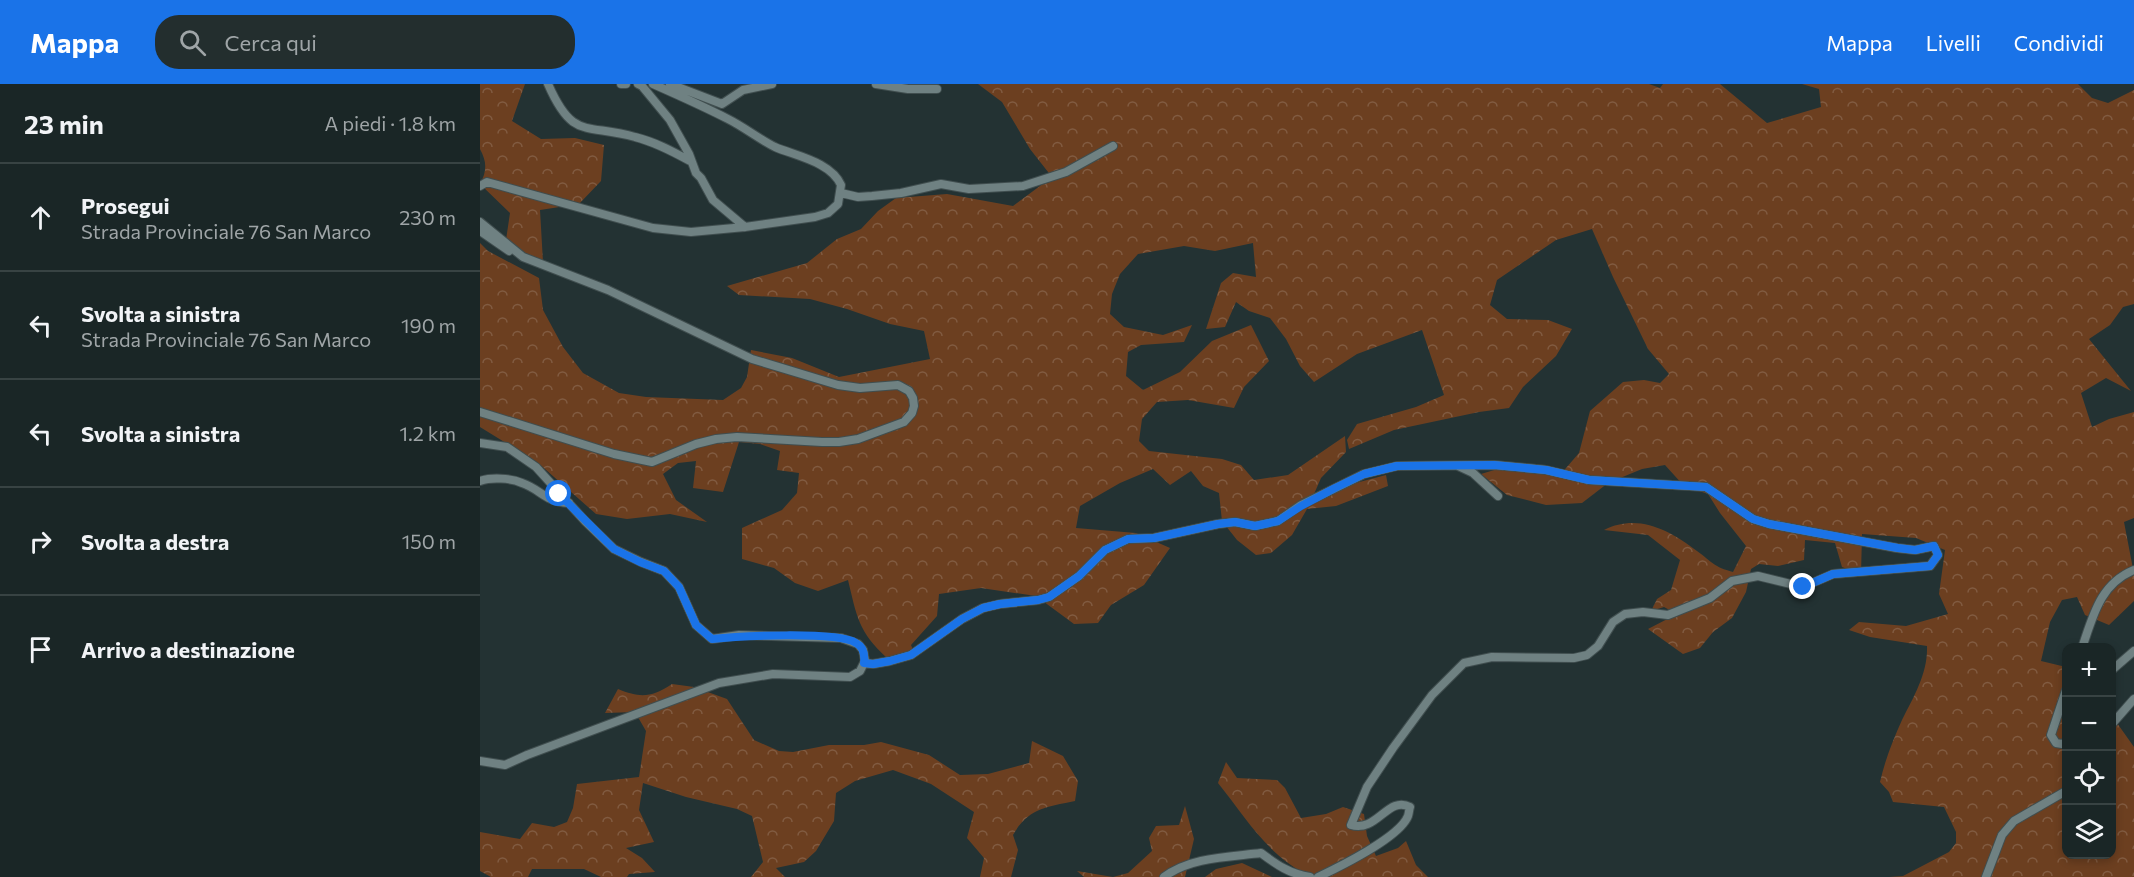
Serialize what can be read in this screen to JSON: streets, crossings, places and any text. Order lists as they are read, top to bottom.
{
  "page": {
    "header": "Mappa",
    "search": "Cerca qui",
    "nav": ["Mappa", "Livelli", "Condividi"],
    "heading": ["23 min", "A piedi · 1.8 km"],
    "list": [
      ["Prosegui", "Strada Provinciale 76 San Marco", "230 m"],
      ["Svolta a sinistra", "Strada Provinciale 76 San Marco", "190 m"],
      ["Svolta a sinistra", "1.2 km"],
      ["Svolta a destra", "150 m"],
      "Arrivo a destinazione"
    ],
    "map_buttons": ["+", "−"]
  }
}
